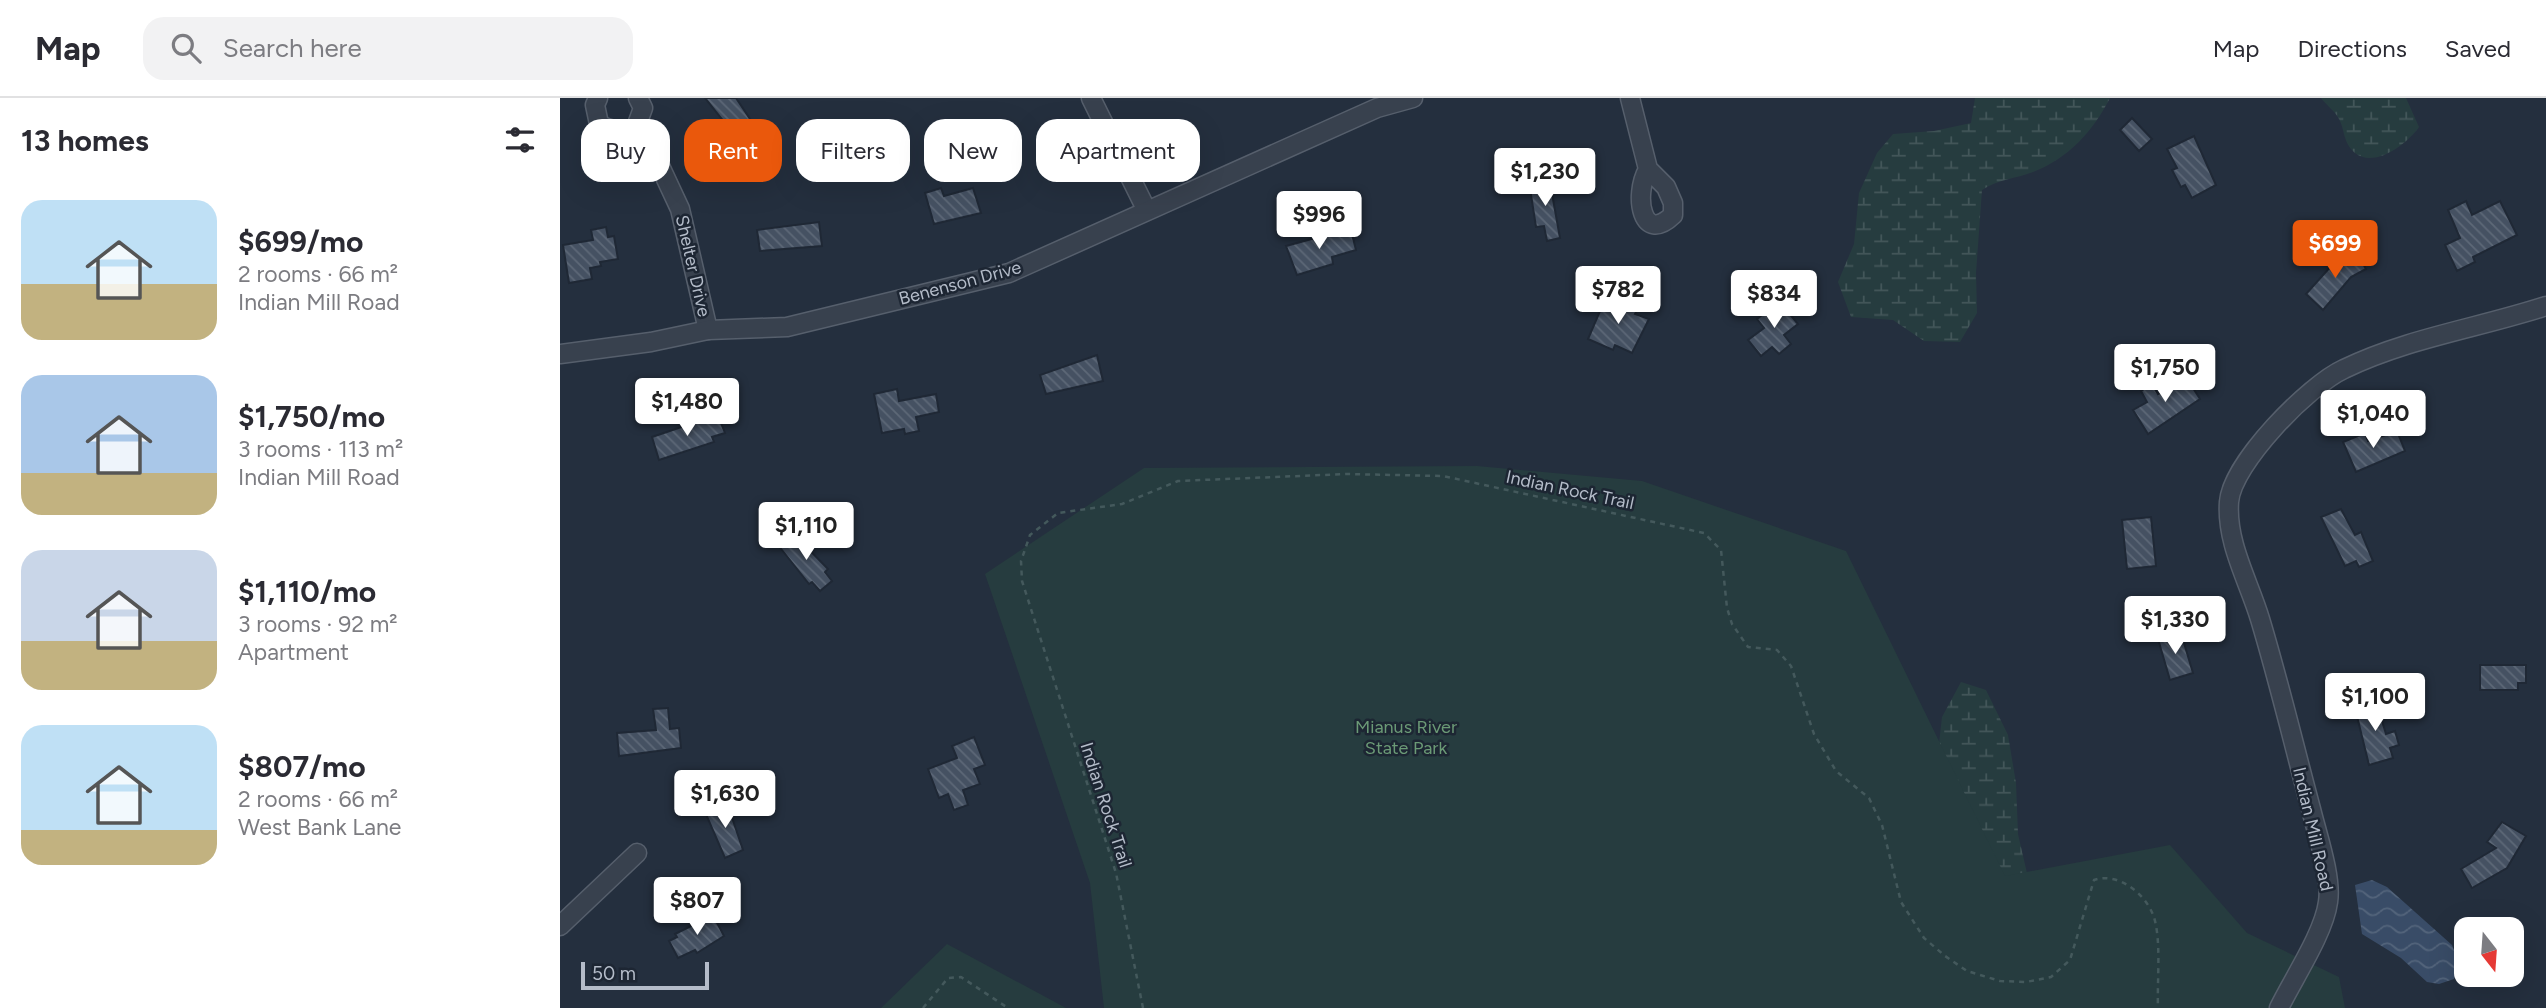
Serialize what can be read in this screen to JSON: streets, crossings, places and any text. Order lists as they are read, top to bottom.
{
  "streets": {
    "street": ["Shelter Drive", "Benenson Drive", "Indian Mill Road"],
    "path": ["Indian Rock Trail"]
  },
  "crossings": [
    ["Shelter Drive", "Benenson Drive"]
  ],
  "parks": ["Mianus River State Park"],
  "scale_bar": "50 m",
  "north": "bottom",
  "page": {
    "header": "Map",
    "search": "Search here",
    "nav": ["Map", "Directions", "Saved"],
    "heading": "13 homes",
    "chip": [
      "Buy",
      "Rent",
      "Filters",
      "New",
      "Apartment"
    ],
    "price": [
      "$1,230",
      "$996",
      "$699",
      "$782",
      "$834",
      "$1,750",
      "$1,480",
      "$1,040",
      "$1,110",
      "$1,330",
      "$1,100",
      "$1,630",
      "$807"
    ],
    "list": [
      {
        "name": "$699/mo",
        "note": "2 rooms · 66 m² · Indian Mill Road"
      },
      {
        "name": "$1,750/mo",
        "note": "3 rooms · 113 m² · Indian Mill Road"
      },
      {
        "name": "$1,110/mo",
        "note": "3 rooms · 92 m² · Apartment"
      },
      {
        "name": "$807/mo",
        "note": "2 rooms · 66 m² · West Bank Lane"
      }
    ],
    "scale": "50 m"
  }
}
